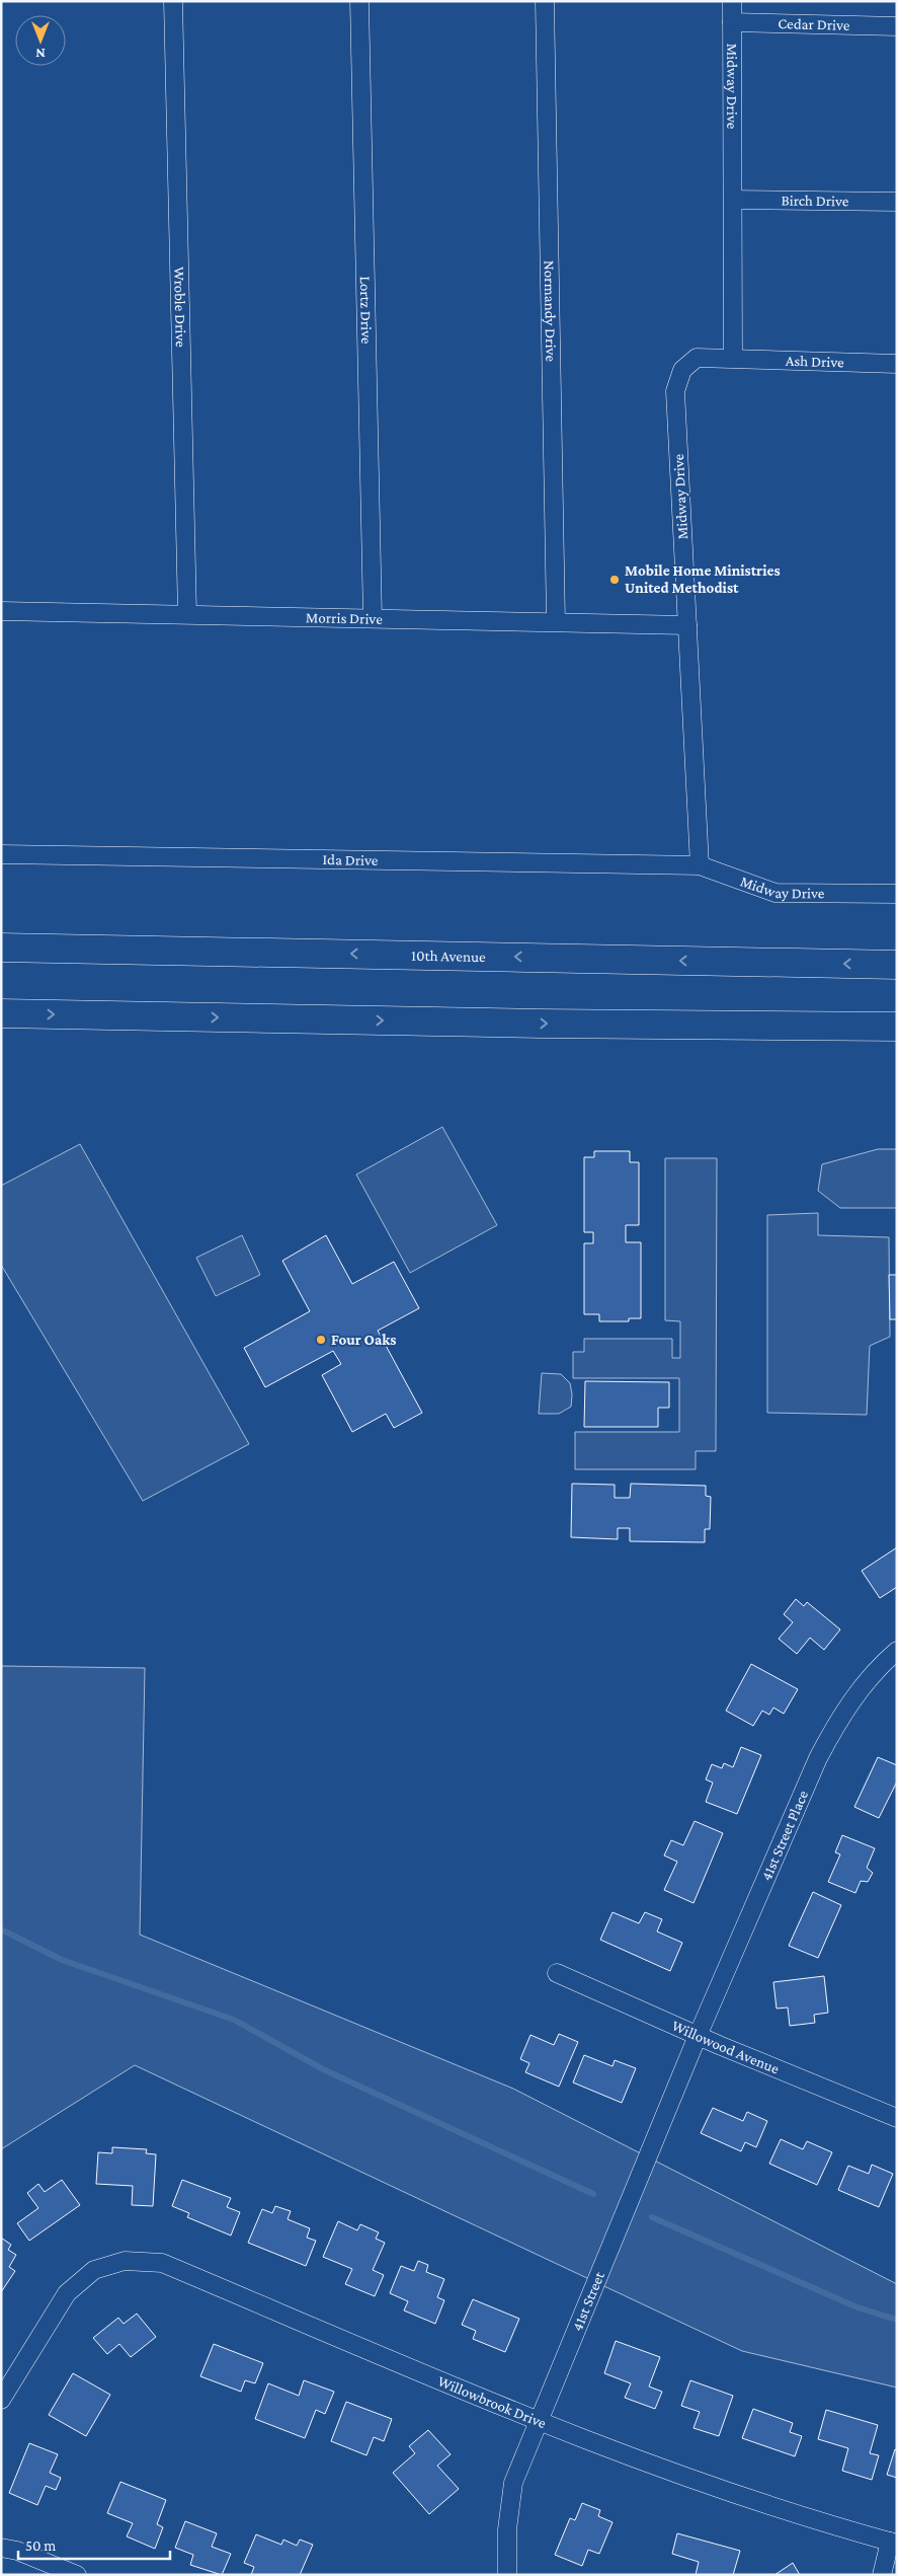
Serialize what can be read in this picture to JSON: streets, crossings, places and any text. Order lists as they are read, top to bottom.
{
  "streets": {
    "main road": ["10th Avenue"],
    "street": [
      "Cedar Drive",
      "Midway Drive",
      "Birch Drive",
      "Wroble Drive",
      "Lortz Drive",
      "Normandy Drive",
      "Ash Drive",
      "Morris Drive",
      "Ida Drive",
      "41st Street Place",
      "Willowood Avenue",
      "41st Street",
      "Willowbrook Drive"
    ]
  },
  "crossings": [
    ["Cedar Drive", "Midway Drive"],
    ["Midway Drive", "Birch Drive"],
    ["Midway Drive", "Ash Drive"],
    ["Midway Drive", "Morris Drive"],
    ["Midway Drive", "Ida Drive"],
    ["Wroble Drive", "Morris Drive"],
    ["Lortz Drive", "Morris Drive"],
    ["Normandy Drive", "Morris Drive"],
    ["41st Street Place", "Willowood Avenue"],
    ["41st Street Place", "41st Street"],
    ["Willowood Avenue", "41st Street"],
    ["41st Street", "Willowbrook Drive"]
  ],
  "places": ["Mobile Home Ministries United Methodist", "Four Oaks"],
  "scale_bar": "50 m",
  "north": "bottom"
}
